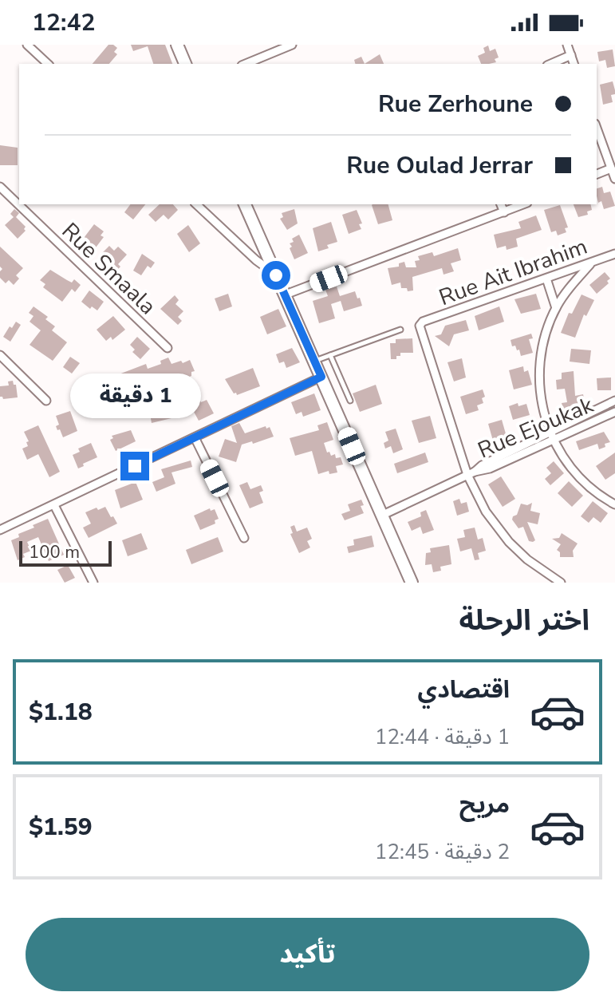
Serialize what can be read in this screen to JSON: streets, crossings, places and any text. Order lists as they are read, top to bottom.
{
  "streets": {
    "street": ["Rue Smaala", "Rue Ait Ibrahim", "Rue Ejoukak"]
  },
  "crossings": [
    ["Rue Ait Ibrahim", "Rue Ejoukak"]
  ],
  "scale_bar": "100 m",
  "page": {
    "status": "12:42",
    "banner": ["Rue Zerhoune", "Rue Oulad Jerrar"],
    "bubble": "1 دقيقة",
    "scale": "100 m",
    "heading": "اختر الرحلة",
    "list": [
      {
        "name": "اقتصادي",
        "note": "1 دقيقة · 12:44",
        "value": "$1.18"
      },
      {
        "name": "مريح",
        "note": "2 دقيقة · 12:45",
        "value": "$1.59"
      }
    ],
    "buttons": "تأكيد"
  }
}
